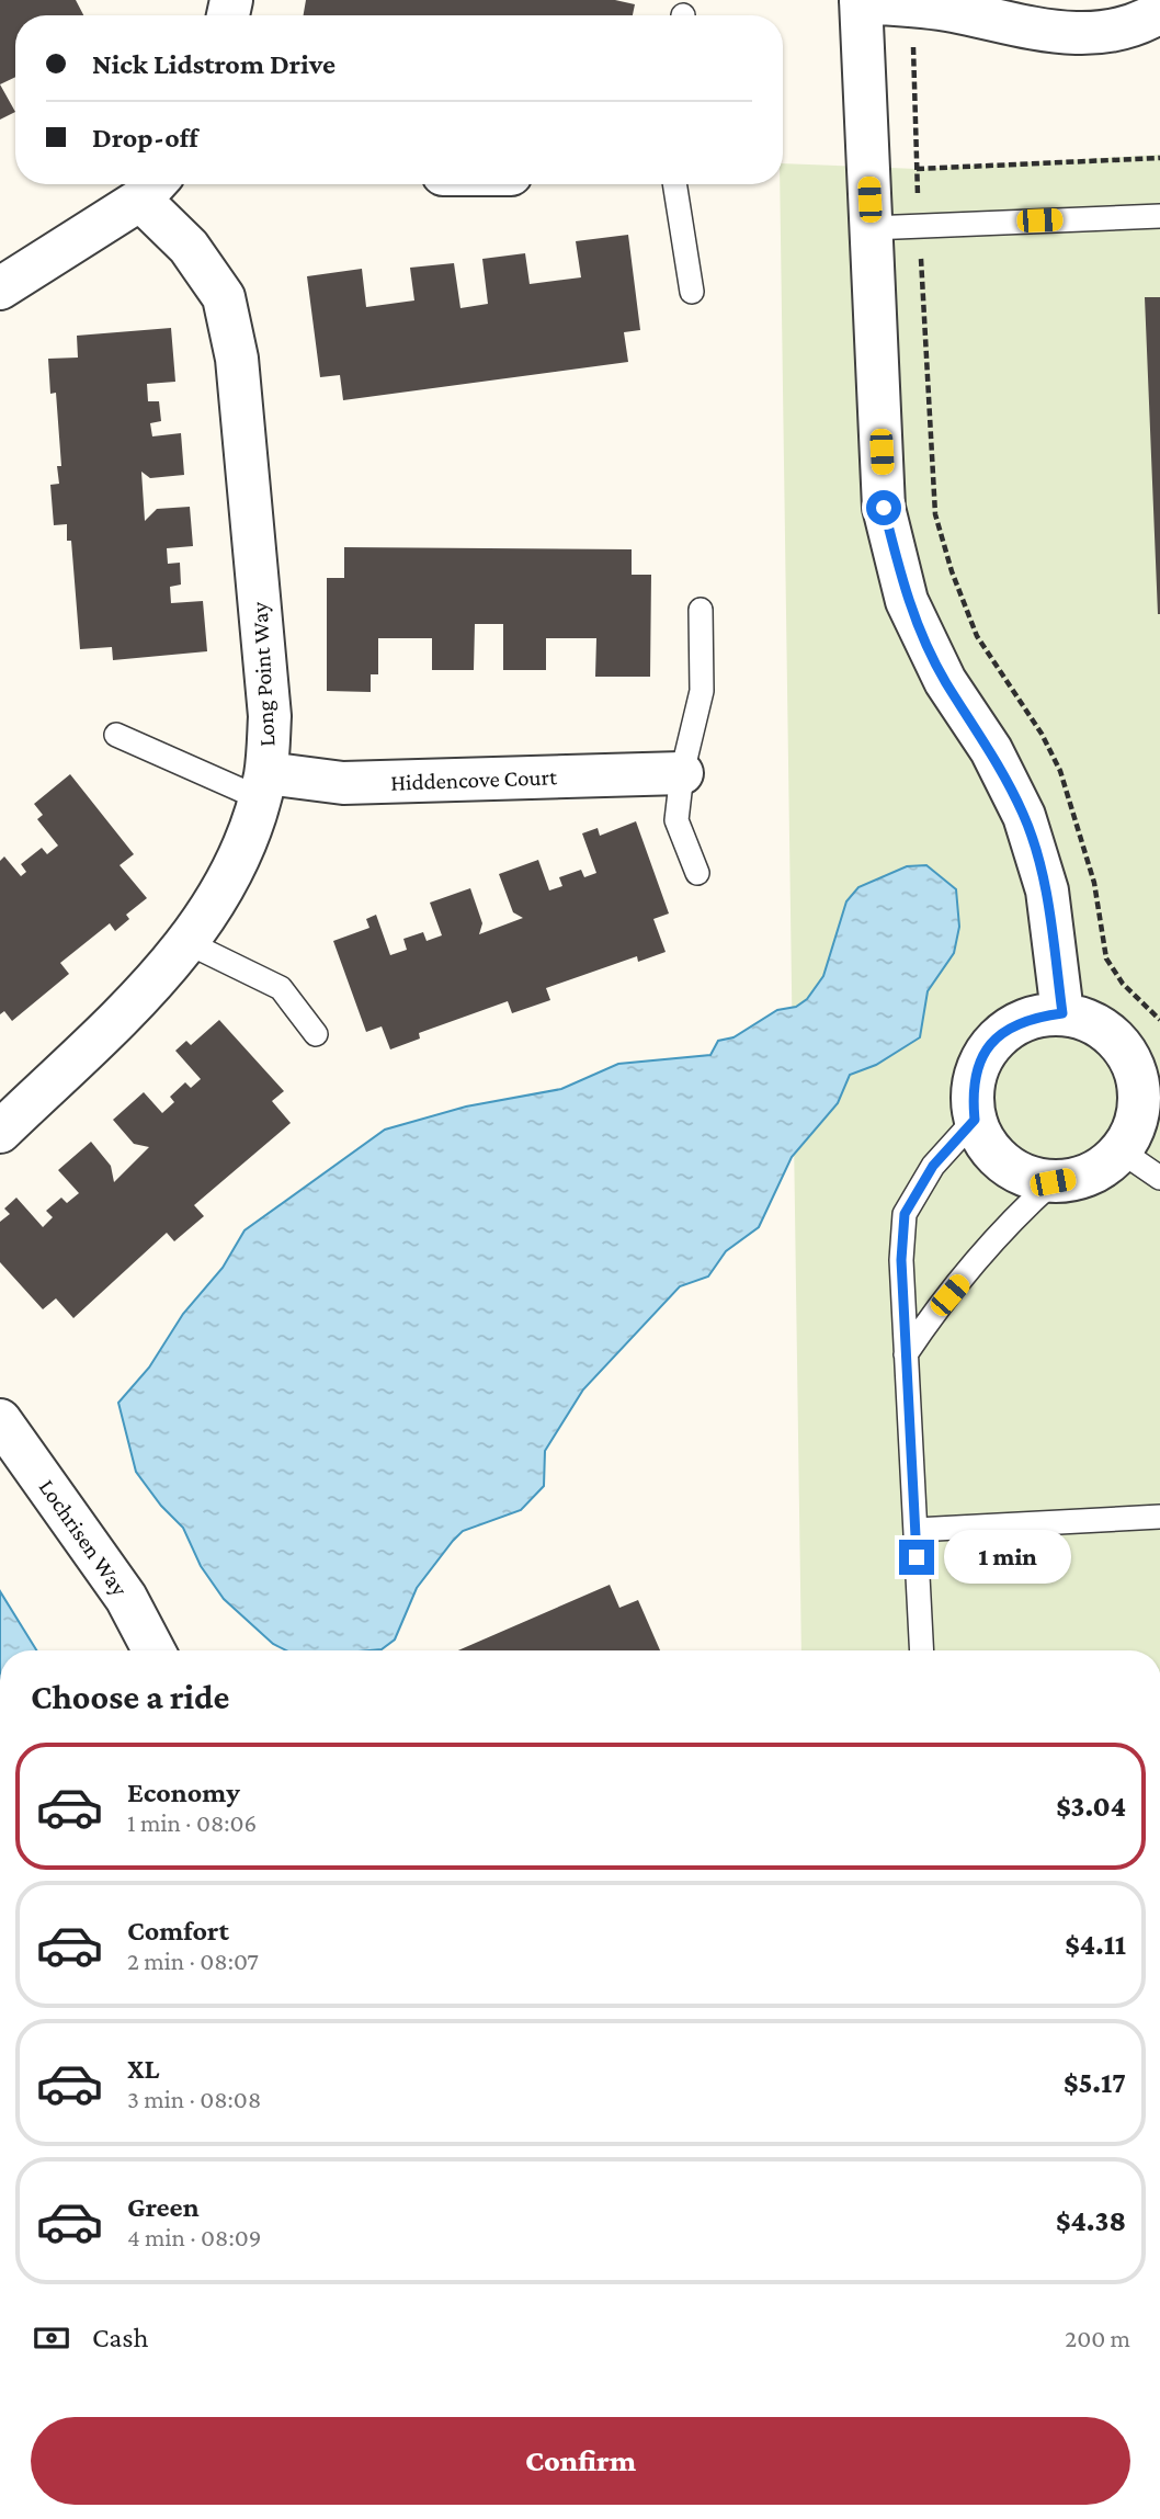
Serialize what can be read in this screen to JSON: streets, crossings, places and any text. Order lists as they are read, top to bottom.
{
  "streets": {
    "street": ["Long Point Way", "Hiddencove Court", "Lochrisen Way"]
  },
  "crossings": [
    ["Long Point Way", "Hiddencove Court"]
  ],
  "page": {
    "banner": ["Nick Lidstrom Drive", "Drop-off"],
    "bubble": "1 min",
    "heading": "Choose a ride",
    "list": [
      {
        "name": "Economy",
        "note": "1 min · 08:06",
        "value": "$3.04"
      },
      {
        "name": "Comfort",
        "note": "2 min · 08:07",
        "value": "$4.11"
      },
      {
        "name": "XL",
        "note": "3 min · 08:08",
        "value": "$5.17"
      },
      {
        "name": "Green",
        "note": "4 min · 08:09",
        "value": "$4.38"
      }
    ],
    "pay": ["Cash", "200 m"],
    "buttons": "Confirm"
  }
}
